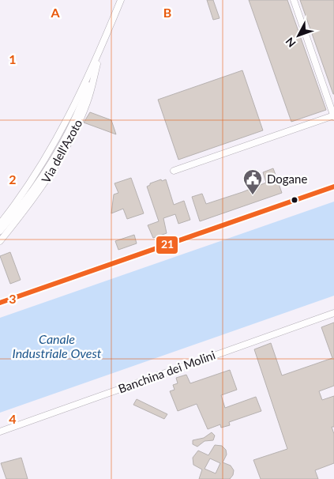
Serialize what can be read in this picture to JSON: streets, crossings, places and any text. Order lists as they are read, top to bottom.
{
  "streets": {
    "street": ["Via dell'Azoto", "Banchina dei Molini"]
  },
  "water": ["Canale Industriale Ovest"],
  "places": {
    "public building": ["Dogane"]
  },
  "lines": ["transit line 21"],
  "north": "bottom left",
  "grid": {
    "columns": ["A", "B"],
    "rows": [
      "1",
      "2",
      "3",
      "4"
    ]
  }
}
